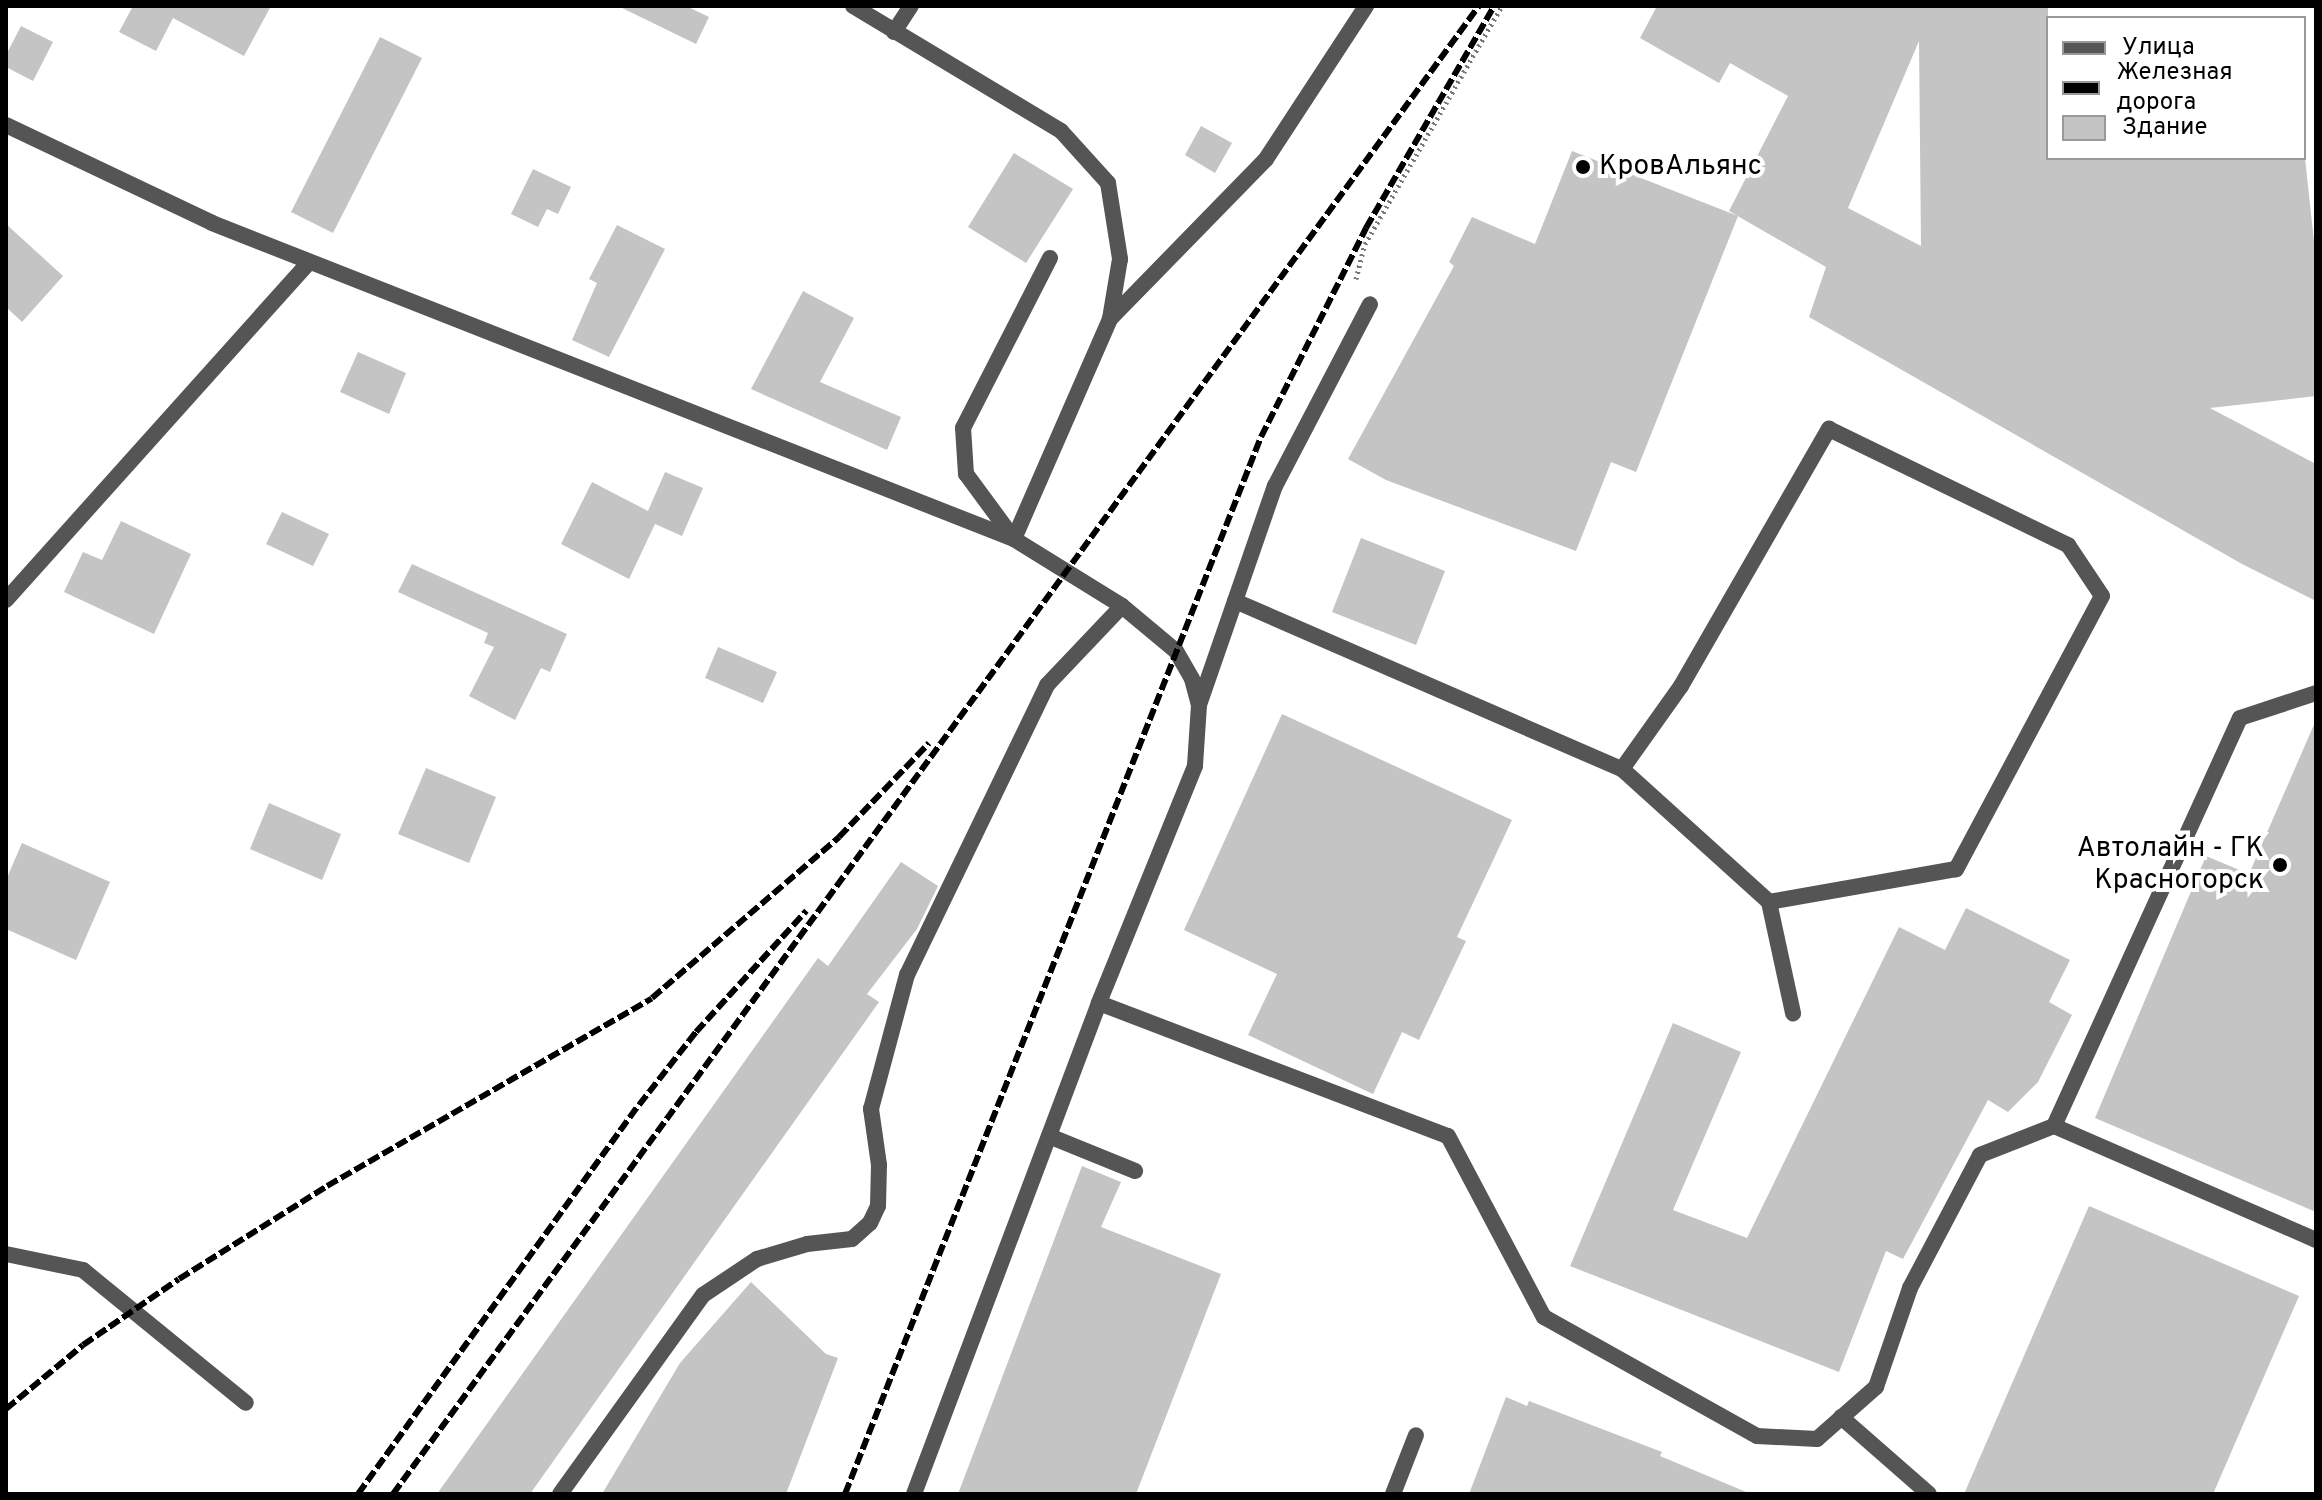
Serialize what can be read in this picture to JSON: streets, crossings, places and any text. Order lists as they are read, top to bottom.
{
  "places": ["КровАльянс", "Автолайн - ГК Красногорск"],
  "legend": ["Улица", "Железная дорога", "Здание"]
}
